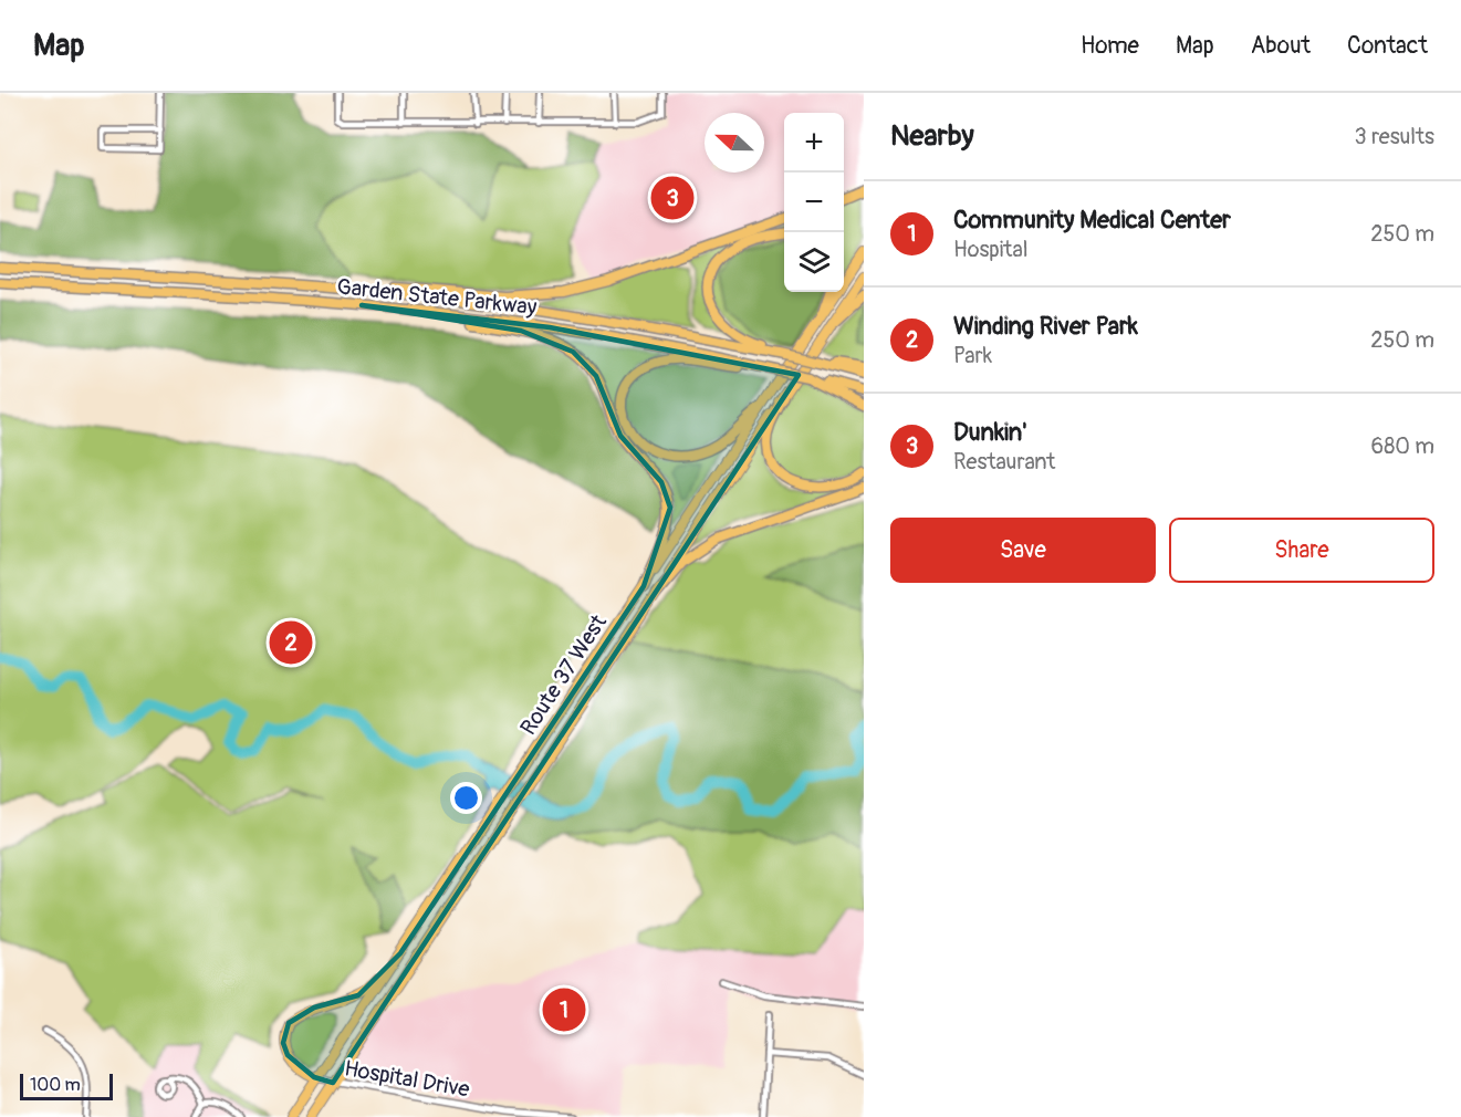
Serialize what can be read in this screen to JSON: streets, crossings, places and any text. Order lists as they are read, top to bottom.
{
  "streets": {
    "highway": ["Garden State Parkway", "Route 37 West"],
    "street": ["Hospital Drive"]
  },
  "crossings": [
    ["Route 37 West", "Hospital Drive"]
  ],
  "scale_bar": "100 m",
  "north": "left",
  "page": {
    "header": "Map",
    "nav": [
      "Home",
      "Map",
      "About",
      "Contact"
    ],
    "heading": ["Nearby", "3 results"],
    "map_buttons": ["+", "−"],
    "pins": ["3", "2", "1"],
    "list": [
      {
        "mark": "1",
        "name": "Community Medical Center",
        "note": "Hospital",
        "value": "250 m"
      },
      {
        "mark": "2",
        "name": "Winding River Park",
        "note": "Park",
        "value": "250 m"
      },
      {
        "mark": "3",
        "name": "Dunkin'",
        "note": "Restaurant",
        "value": "680 m"
      }
    ],
    "buttons": ["Save", "Share"],
    "scale": "100 m"
  }
}
